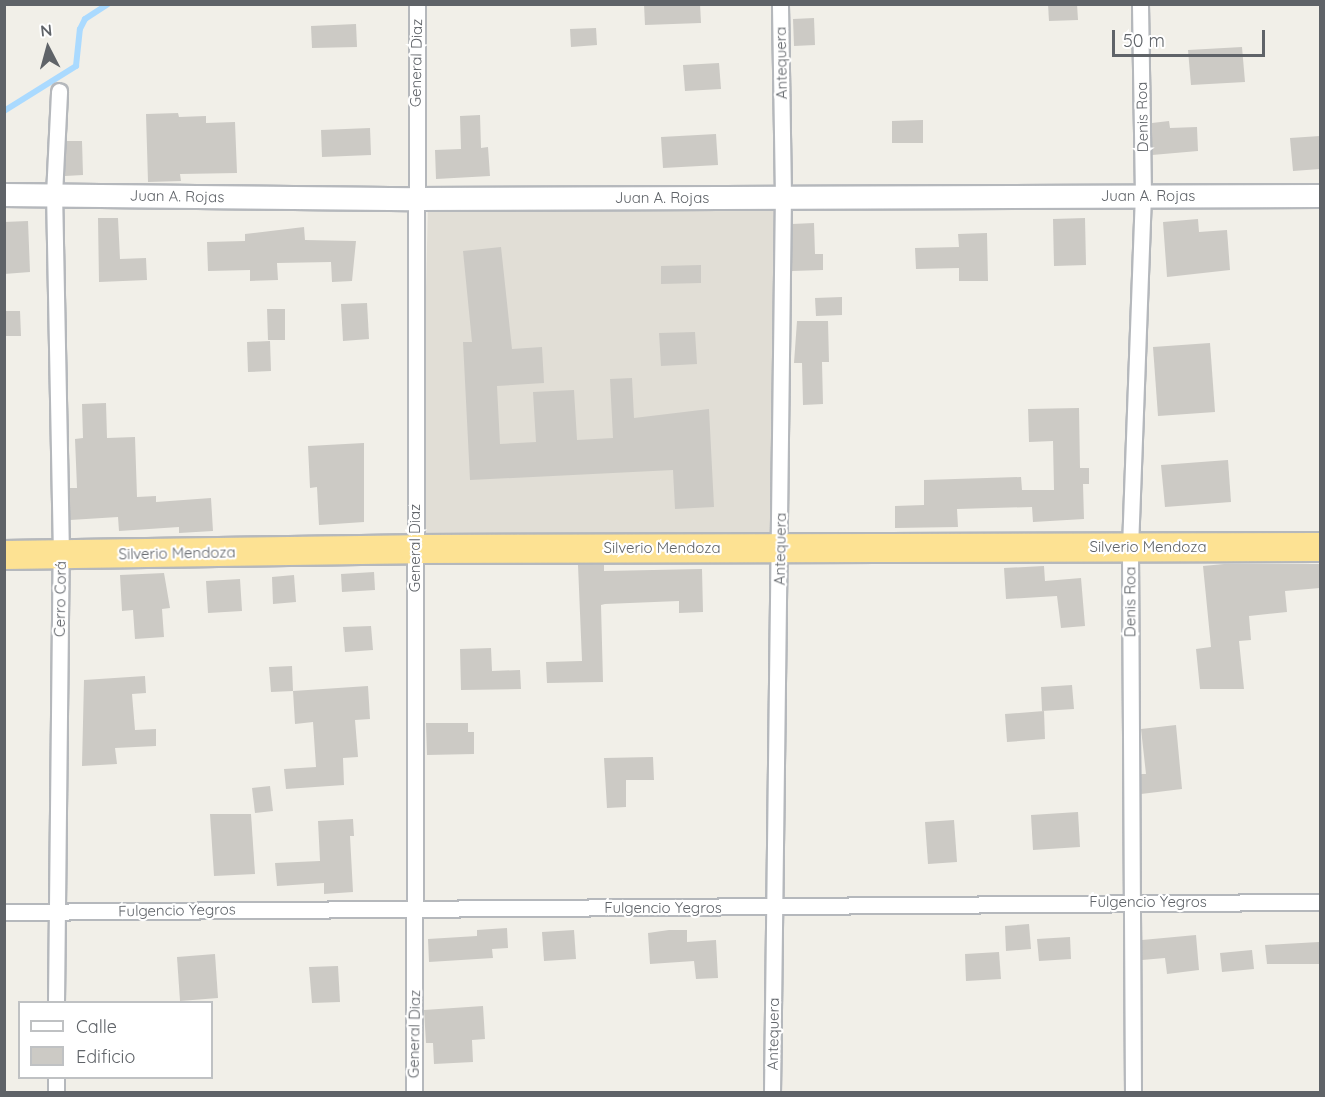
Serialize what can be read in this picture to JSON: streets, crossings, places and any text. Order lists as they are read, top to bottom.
{
  "streets": {
    "highway": ["Silverio Mendoza"],
    "street": [
      "General Diaz",
      "Antequera",
      "Denis Roa",
      "Juan A. Rojas",
      "Cerro Corá",
      "Fulgencio Yegros"
    ]
  },
  "crossings": [
    ["General Diaz", "Juan A. Rojas"],
    ["General Diaz", "Silverio Mendoza"],
    ["General Diaz", "Fulgencio Yegros"],
    ["Antequera", "Juan A. Rojas"],
    ["Antequera", "Silverio Mendoza"],
    ["Antequera", "Fulgencio Yegros"],
    ["Denis Roa", "Juan A. Rojas"],
    ["Denis Roa", "Silverio Mendoza"],
    ["Denis Roa", "Fulgencio Yegros"],
    ["Juan A. Rojas", "Cerro Corá"],
    ["Silverio Mendoza", "Cerro Corá"],
    ["Cerro Corá", "Fulgencio Yegros"]
  ],
  "legend": ["Calle", "Edificio"],
  "scale_bar": "50 m",
  "north": "top"
}
